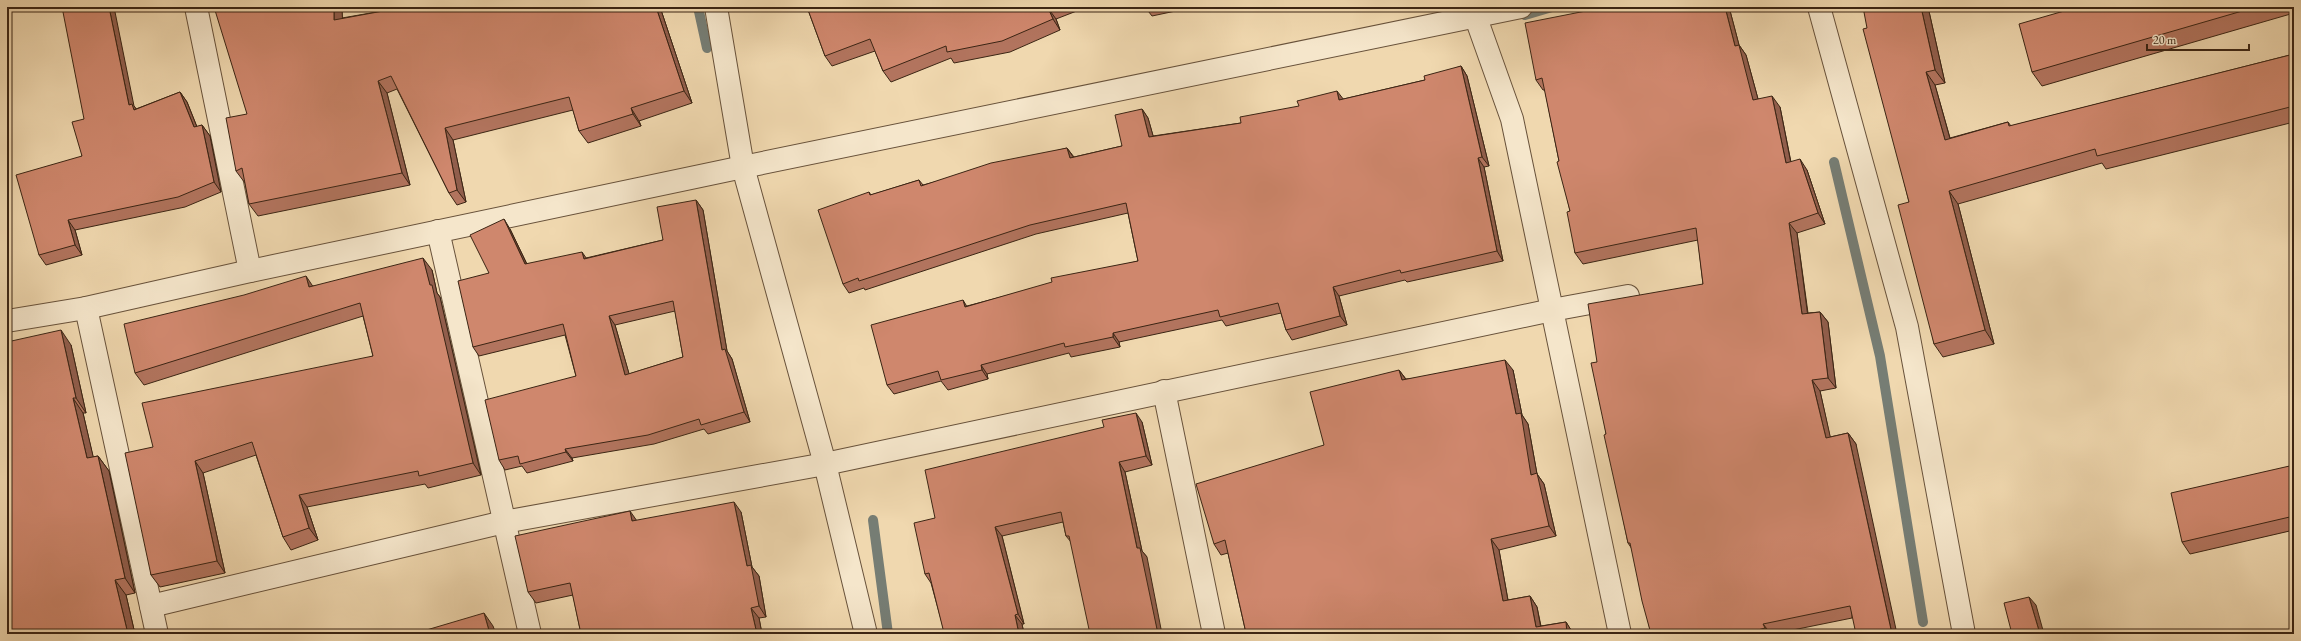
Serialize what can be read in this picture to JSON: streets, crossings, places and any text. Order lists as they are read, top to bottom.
{
  "scale_bar": "20 m"
}
